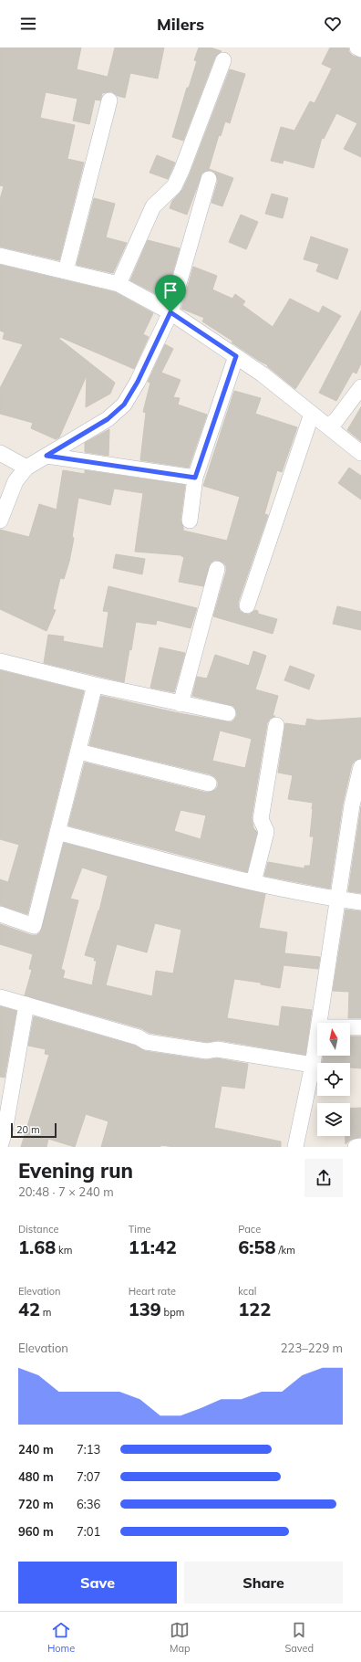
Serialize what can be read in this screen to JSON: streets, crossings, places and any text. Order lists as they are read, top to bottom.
{
  "scale_bar": "20 m",
  "north": "top",
  "page": {
    "header": "Milers",
    "scale": "20 m",
    "heading": ["Evening run", "20:48 · 7 × 240 m"],
    "stats": [
      ["Distance", "1.68 km"],
      ["Time", "11:42"],
      ["Pace", "6:58 /km"],
      ["Elevation", "42 m"],
      ["Heart rate", "139 bpm"],
      ["kcal", "122"]
    ],
    "chart": ["Elevation", "223–229 m"],
    "list": [
      {
        "name": "240 m",
        "note": "7:13"
      },
      {
        "name": "480 m",
        "note": "7:07"
      },
      {
        "name": "720 m",
        "note": "6:36"
      },
      {
        "name": "960 m",
        "note": "7:01"
      }
    ],
    "buttons": ["Save", "Share"],
    "tabs": ["Home", "Map", "Saved"]
  }
}
